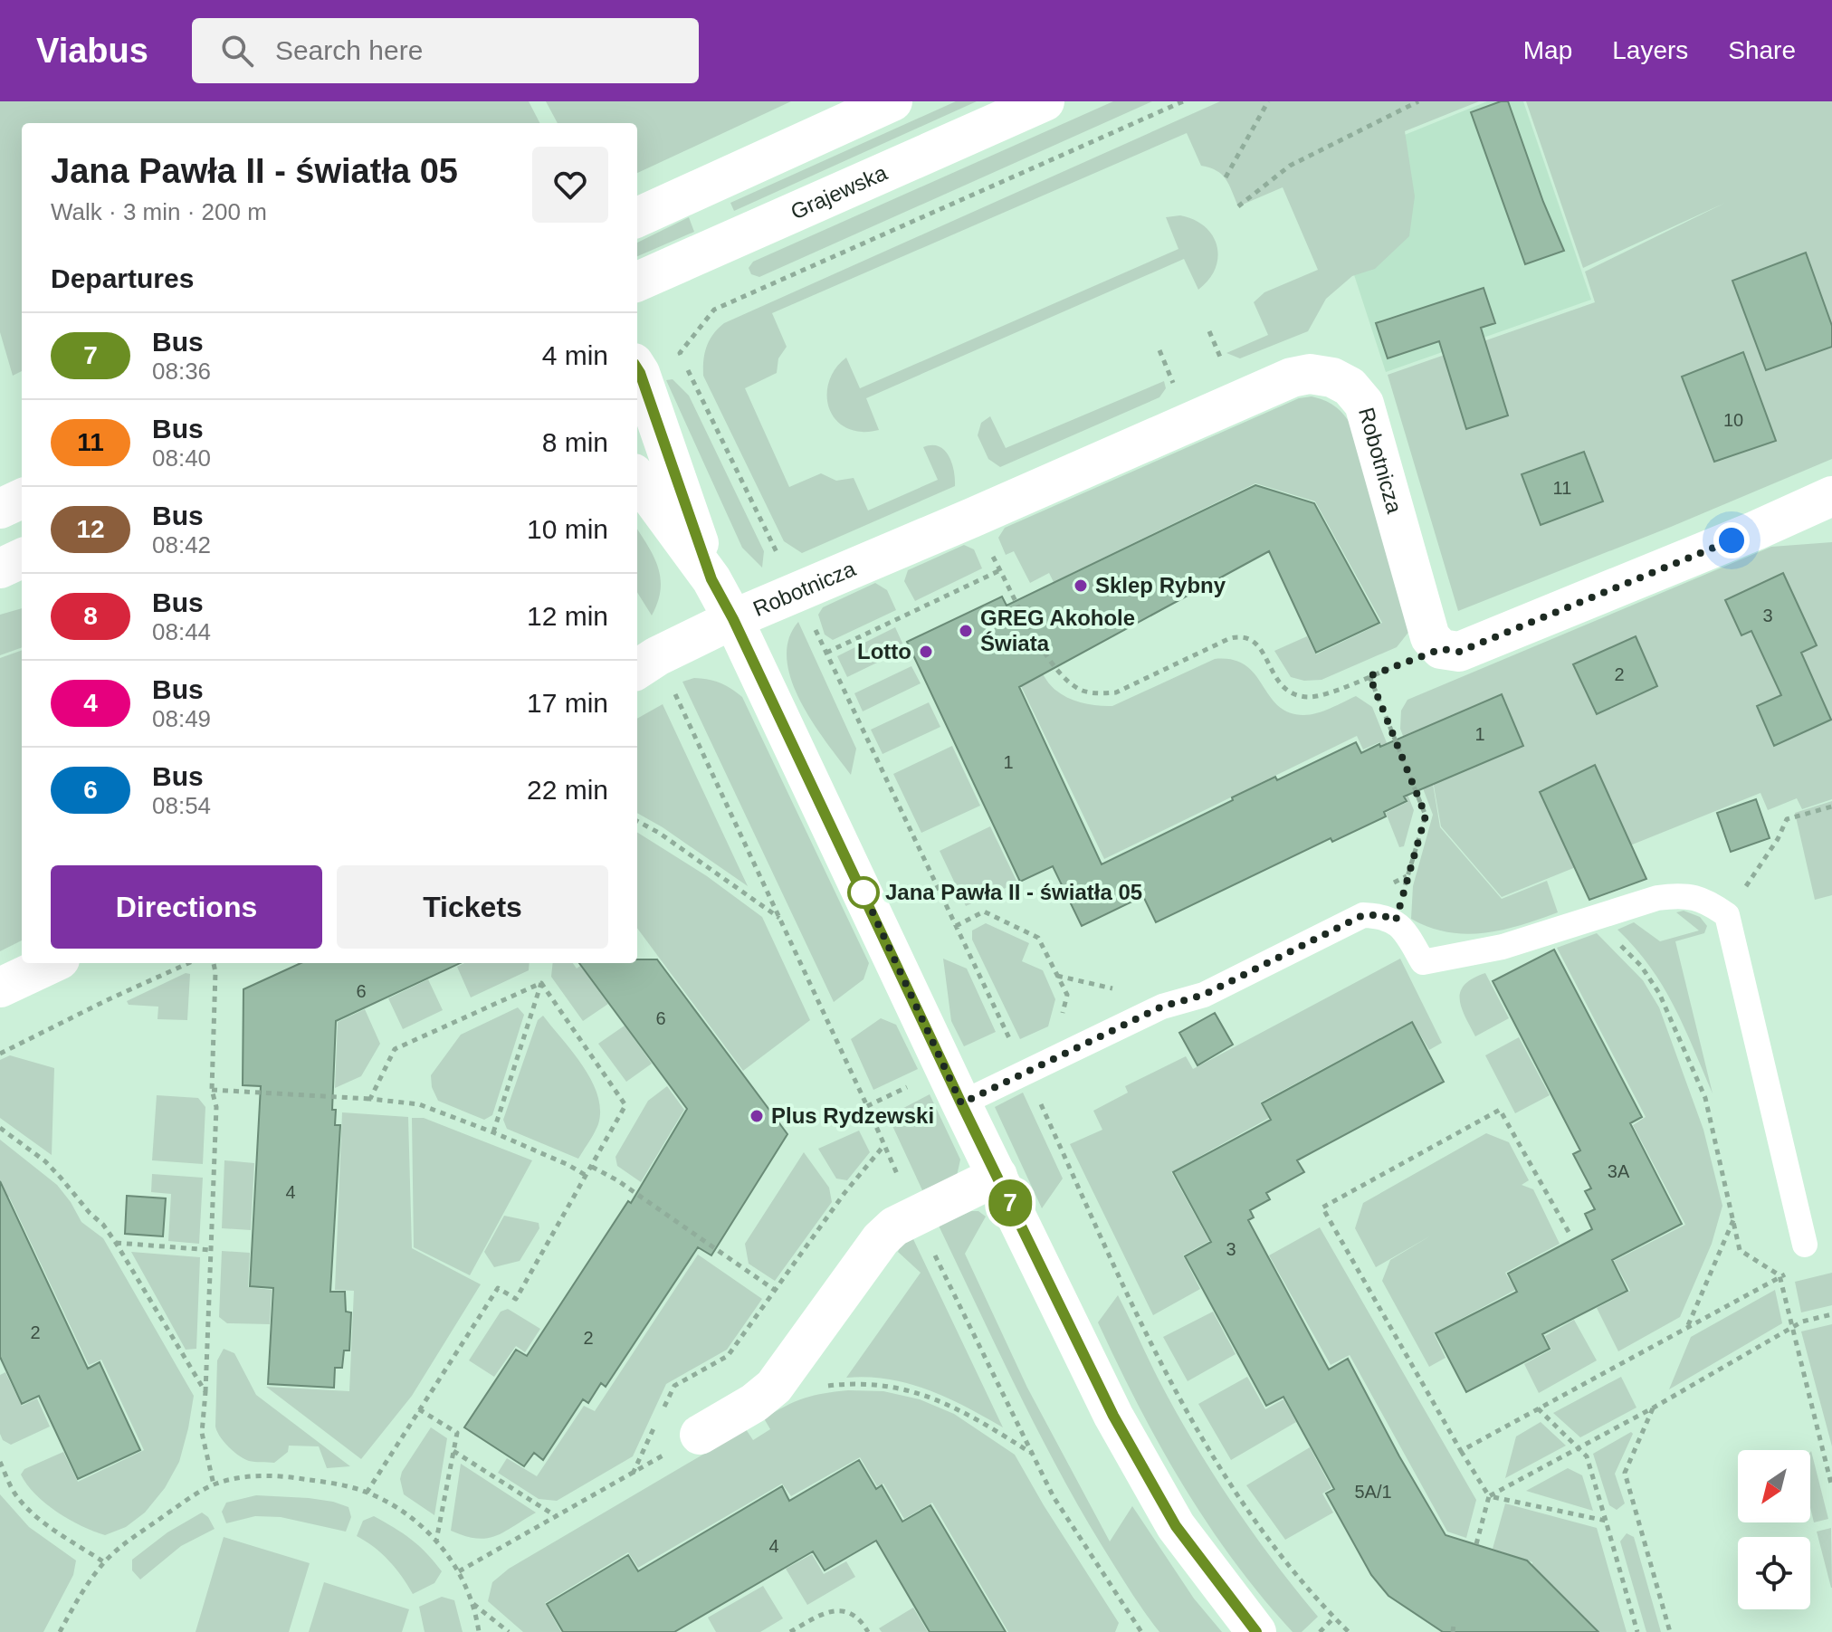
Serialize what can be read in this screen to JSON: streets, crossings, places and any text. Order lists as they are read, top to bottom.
{
  "streets": {
    "street": ["Grajewska", "Robotnicza"]
  },
  "places": [
    "Sklep Rybny",
    "GREG Akohole Świata",
    "Lotto",
    "Jana Pawła II - światła 05",
    "Plus Rydzewski"
  ],
  "lines": ["bus line 7"],
  "house_numbers": [
    "10",
    "11",
    "3",
    "2",
    "1",
    "1",
    "6",
    "6",
    "3A",
    "4",
    "3",
    "2",
    "2",
    "5A/1",
    "4"
  ],
  "north": "bottom left",
  "page": {
    "header": "Viabus",
    "search": "Search here",
    "nav": ["Map", "Layers", "Share"],
    "on_map": "7",
    "heading": [
      ["Jana Pawła II - światła 05", "Walk · 3 min · 200 m"],
      "Departures"
    ],
    "list": [
      {
        "mark": "7",
        "name": "Bus",
        "note": "08:36",
        "value": "4 min"
      },
      {
        "mark": "11",
        "name": "Bus",
        "note": "08:40",
        "value": "8 min"
      },
      {
        "mark": "12",
        "name": "Bus",
        "note": "08:42",
        "value": "10 min"
      },
      {
        "mark": "8",
        "name": "Bus",
        "note": "08:44",
        "value": "12 min"
      },
      {
        "mark": "4",
        "name": "Bus",
        "note": "08:49",
        "value": "17 min"
      },
      {
        "mark": "6",
        "name": "Bus",
        "note": "08:54",
        "value": "22 min"
      }
    ],
    "buttons": ["Directions", "Tickets"]
  }
}
